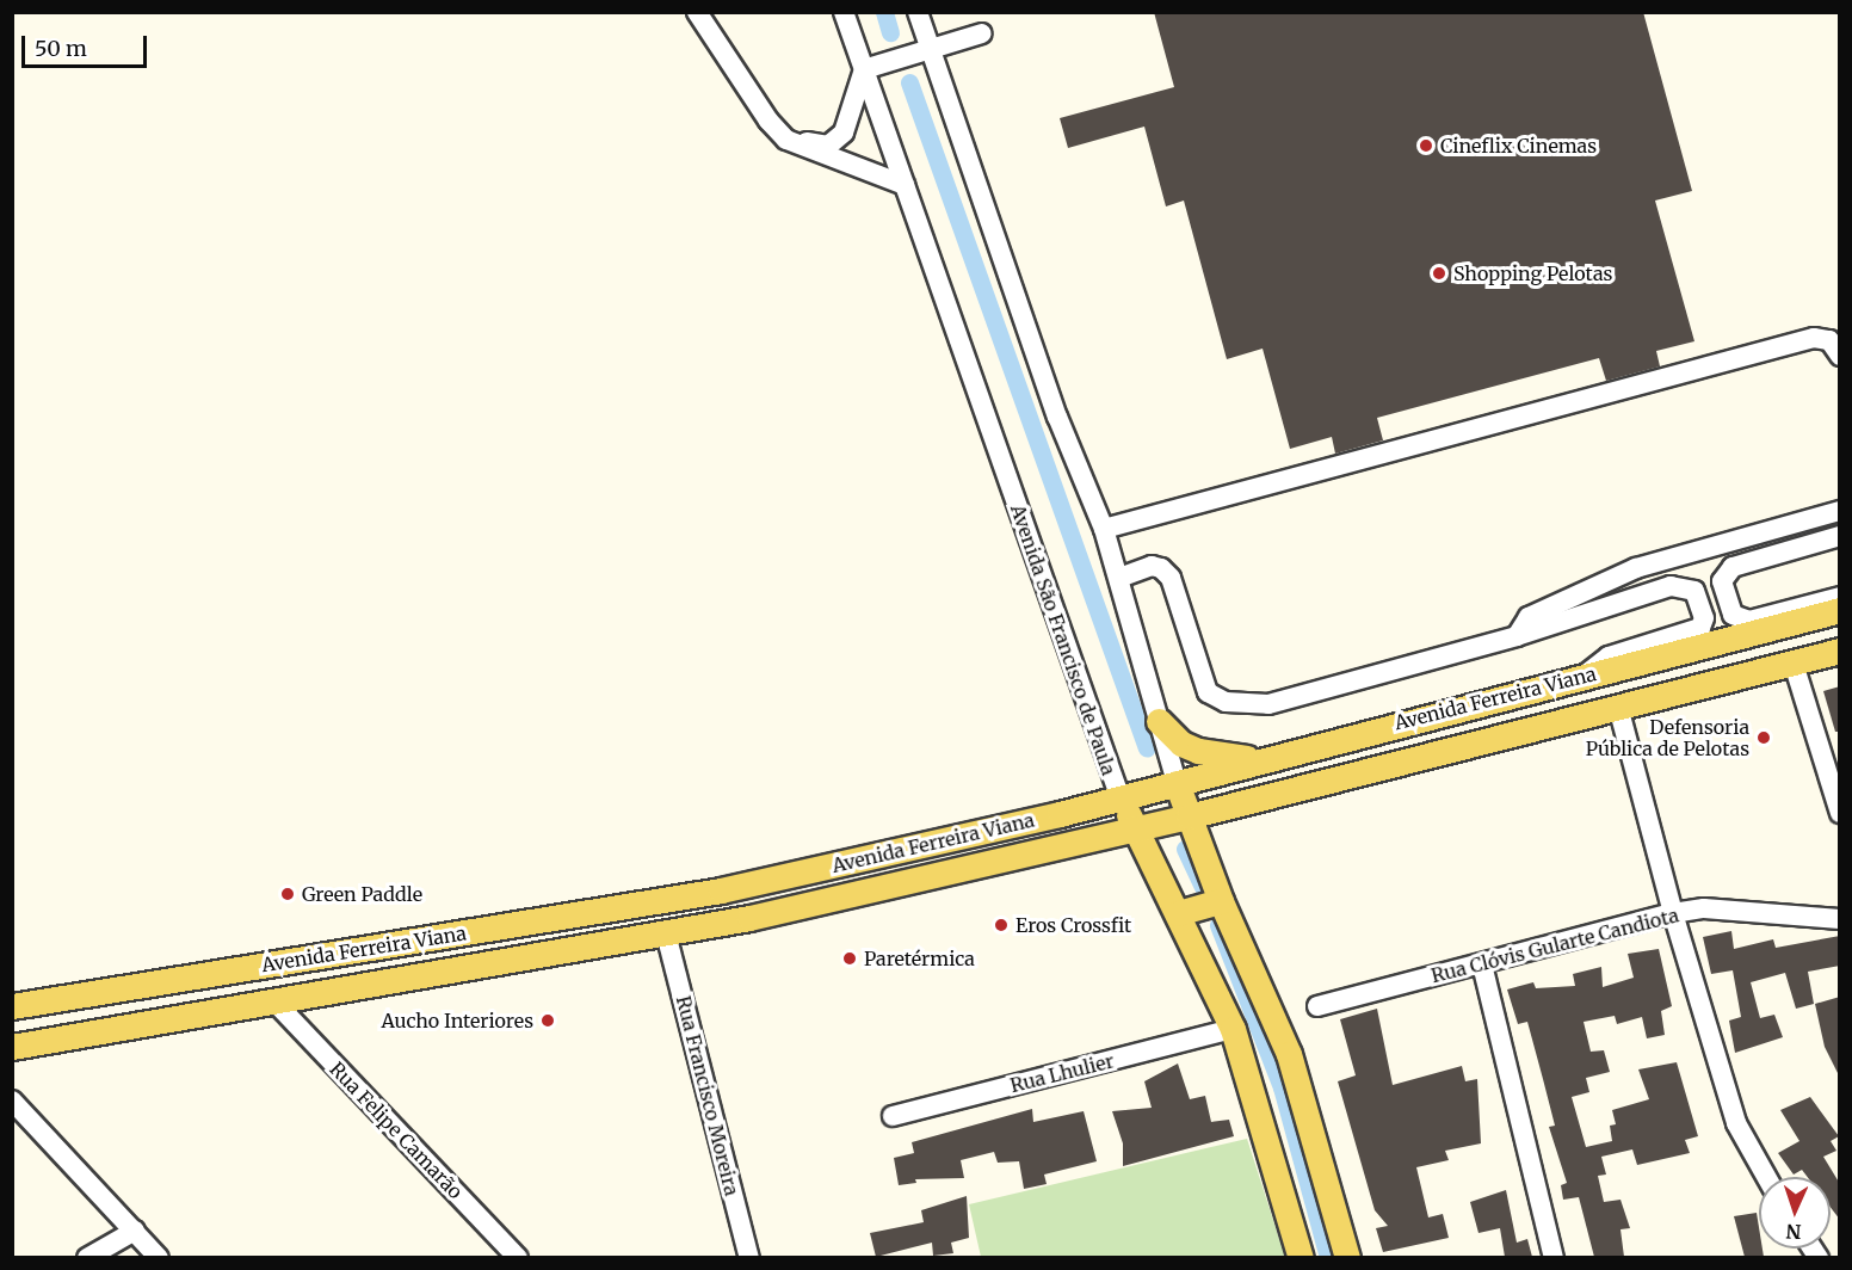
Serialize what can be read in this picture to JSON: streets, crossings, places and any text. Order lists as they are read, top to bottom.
{
  "streets": {
    "main road": ["Avenida São Francisco de Paula", "Avenida Ferreira Viana"],
    "street": [
      "Rua Clóvis Gularte Candiota",
      "Rua Lhulier",
      "Rua Francisco Moreira",
      "Rua Felipe Camarão"
    ]
  },
  "crossings": [
    ["Avenida São Francisco de Paula", "Avenida Ferreira Viana"],
    ["Avenida São Francisco de Paula", "Rua Lhulier"],
    ["Avenida Ferreira Viana", "Rua Francisco Moreira"],
    ["Avenida Ferreira Viana", "Rua Felipe Camarão"]
  ],
  "places": [
    "Cineflix Cinemas",
    "Shopping Pelotas",
    "Defensoria Pública de Pelotas",
    "Green Paddle",
    "Eros Crossfit",
    "Paretérmica",
    "Aucho Interiores"
  ],
  "scale_bar": "50 m",
  "north": "bottom"
}
